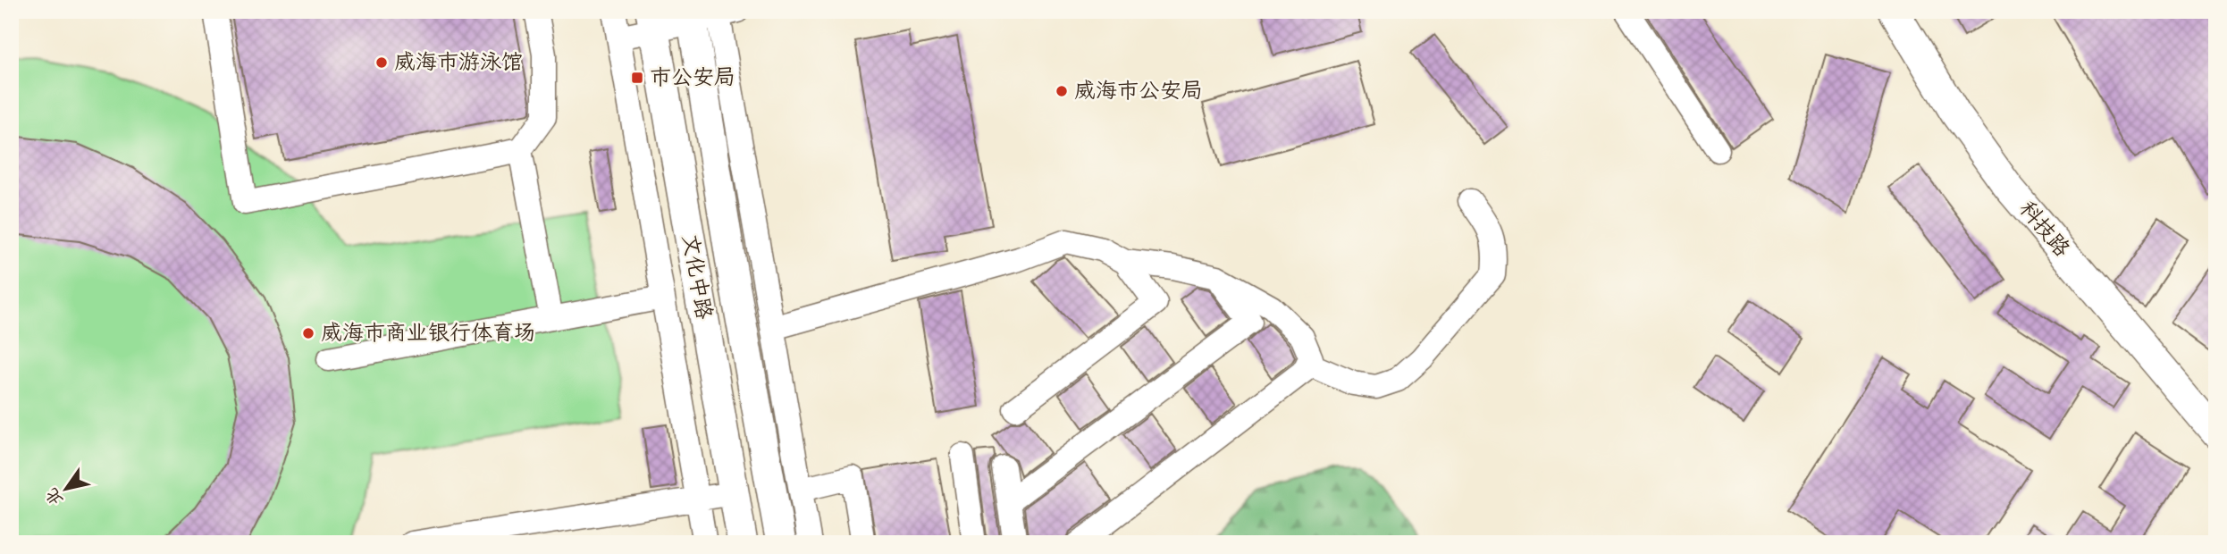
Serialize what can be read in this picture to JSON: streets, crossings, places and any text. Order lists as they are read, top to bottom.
{
  "streets": {
    "main road": ["科技路", "文化中路"]
  },
  "places": {
    "other": ["威海市游泳馆", "威海市公安局", "威海市商业银行体育场"],
    "transit": ["市公安局"]
  },
  "north": "bottom left"
}
